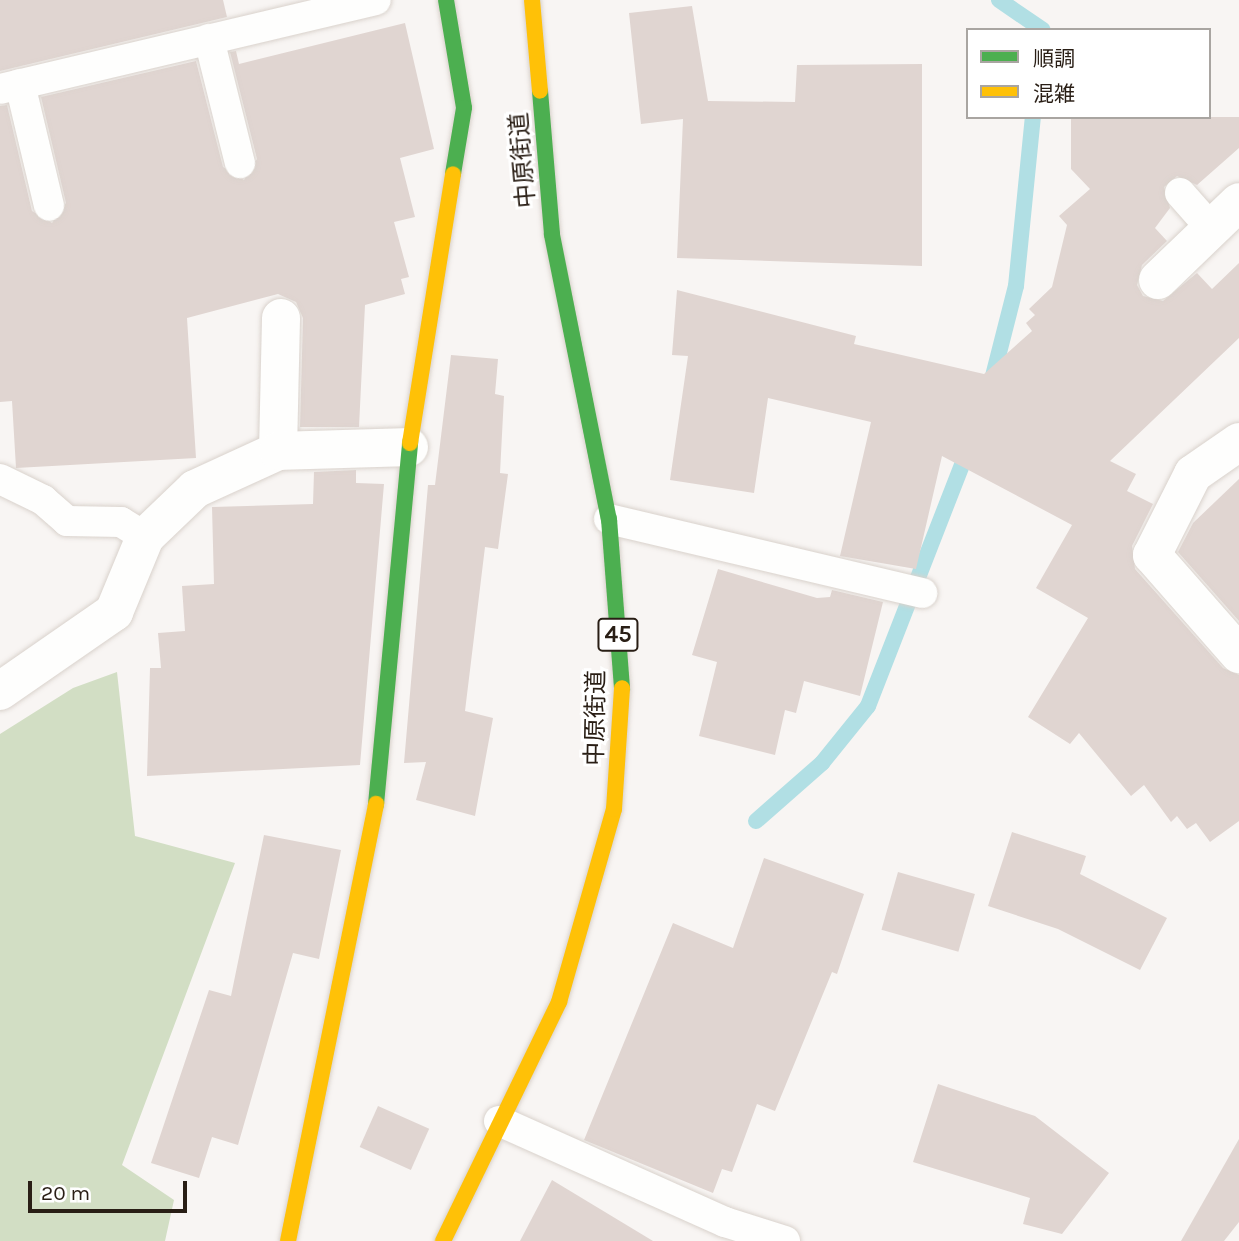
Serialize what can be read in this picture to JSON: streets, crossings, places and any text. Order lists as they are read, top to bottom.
{
  "streets": {
    "main road": ["中原街道", "45"]
  },
  "legend": ["順調", "混雑"],
  "scale_bar": "20 m"
}
